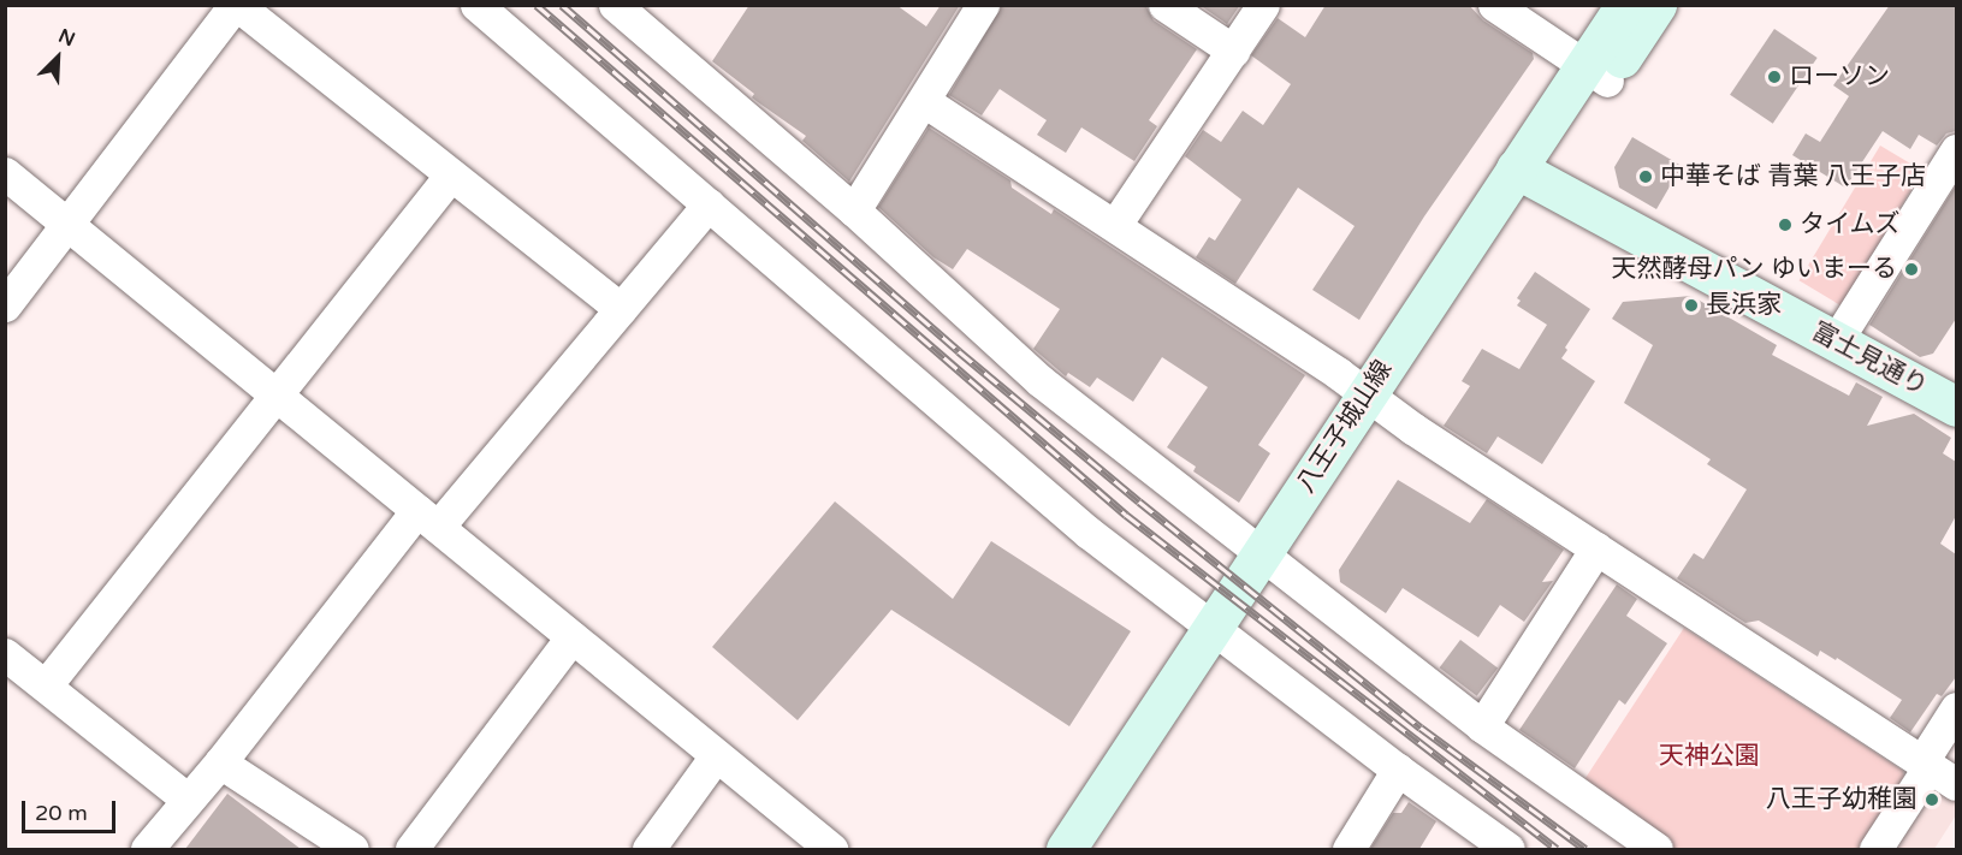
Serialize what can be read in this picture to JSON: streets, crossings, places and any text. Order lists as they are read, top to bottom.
{
  "streets": {
    "main road": ["富士見通り", "八王子城山線"]
  },
  "crossings": [
    ["富士見通り", "八王子城山線"]
  ],
  "parks": ["天神公園"],
  "places": [
    "ローソン",
    "中華そば 青葉 八王子店",
    "タイムズ",
    "天然酵母パン ゆいまーる",
    "長浜家",
    "八王子幼稚園"
  ],
  "scale_bar": "20 m",
  "north": "top right"
}
